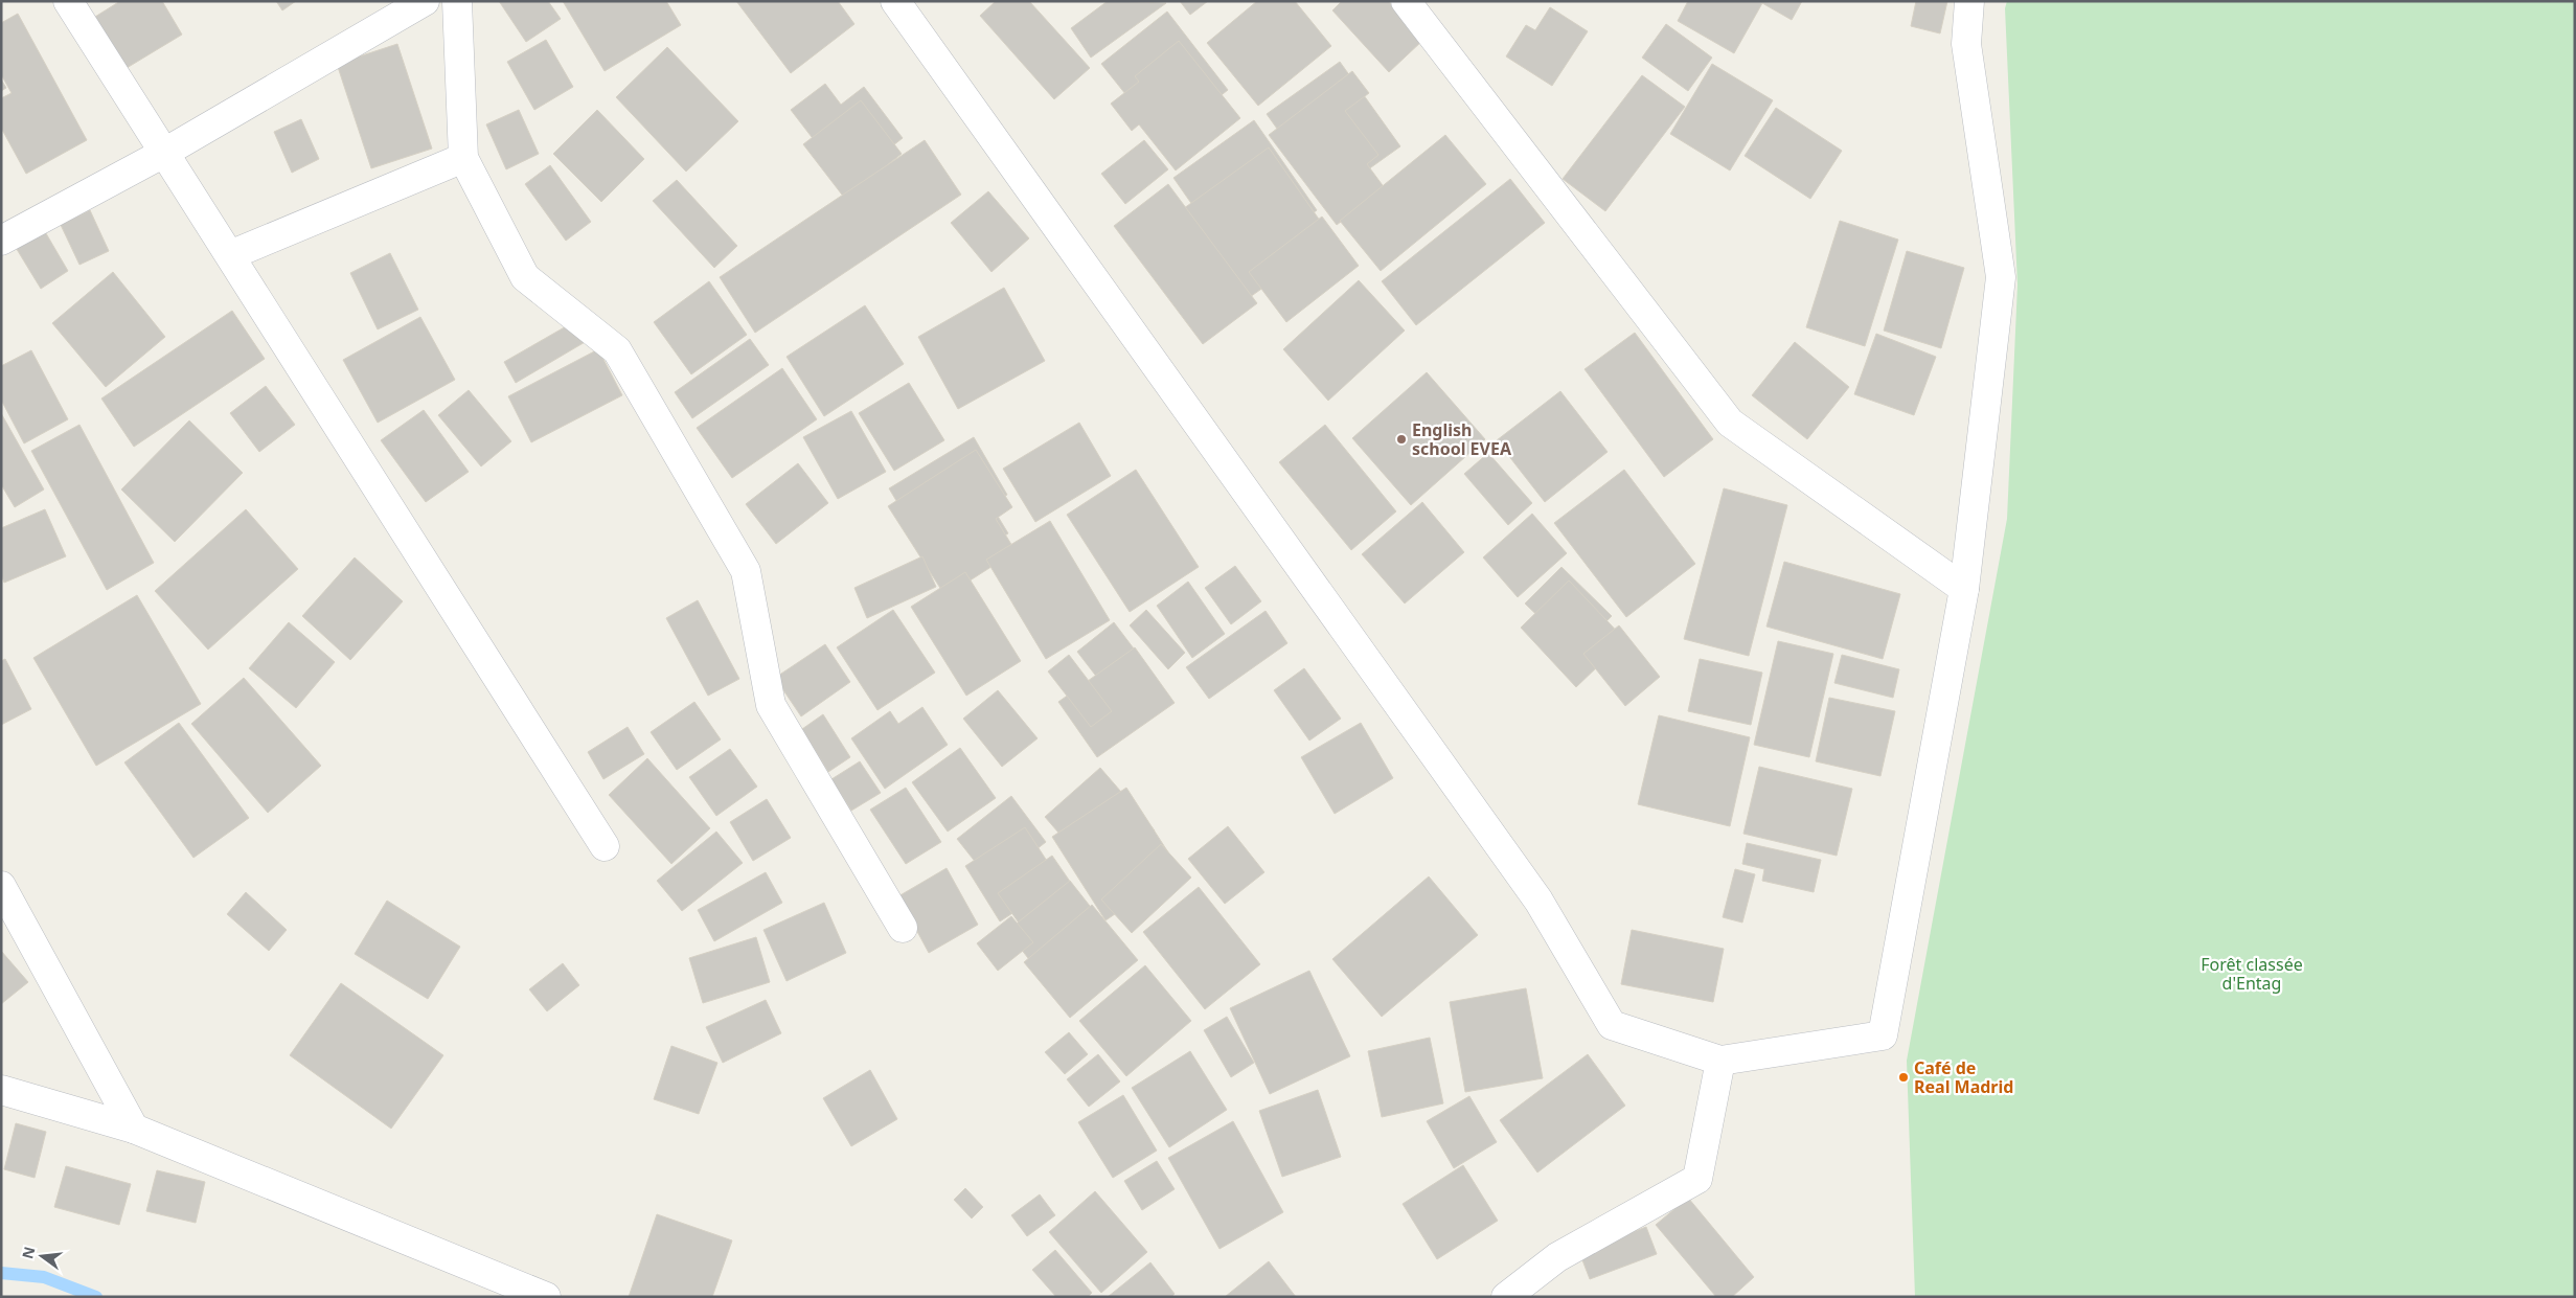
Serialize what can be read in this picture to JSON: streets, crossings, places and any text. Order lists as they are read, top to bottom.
{
  "parks": ["Forêt classée d'Entag"],
  "places": ["English school EVEA", "Café de Real Madrid"],
  "north": "left"
}
